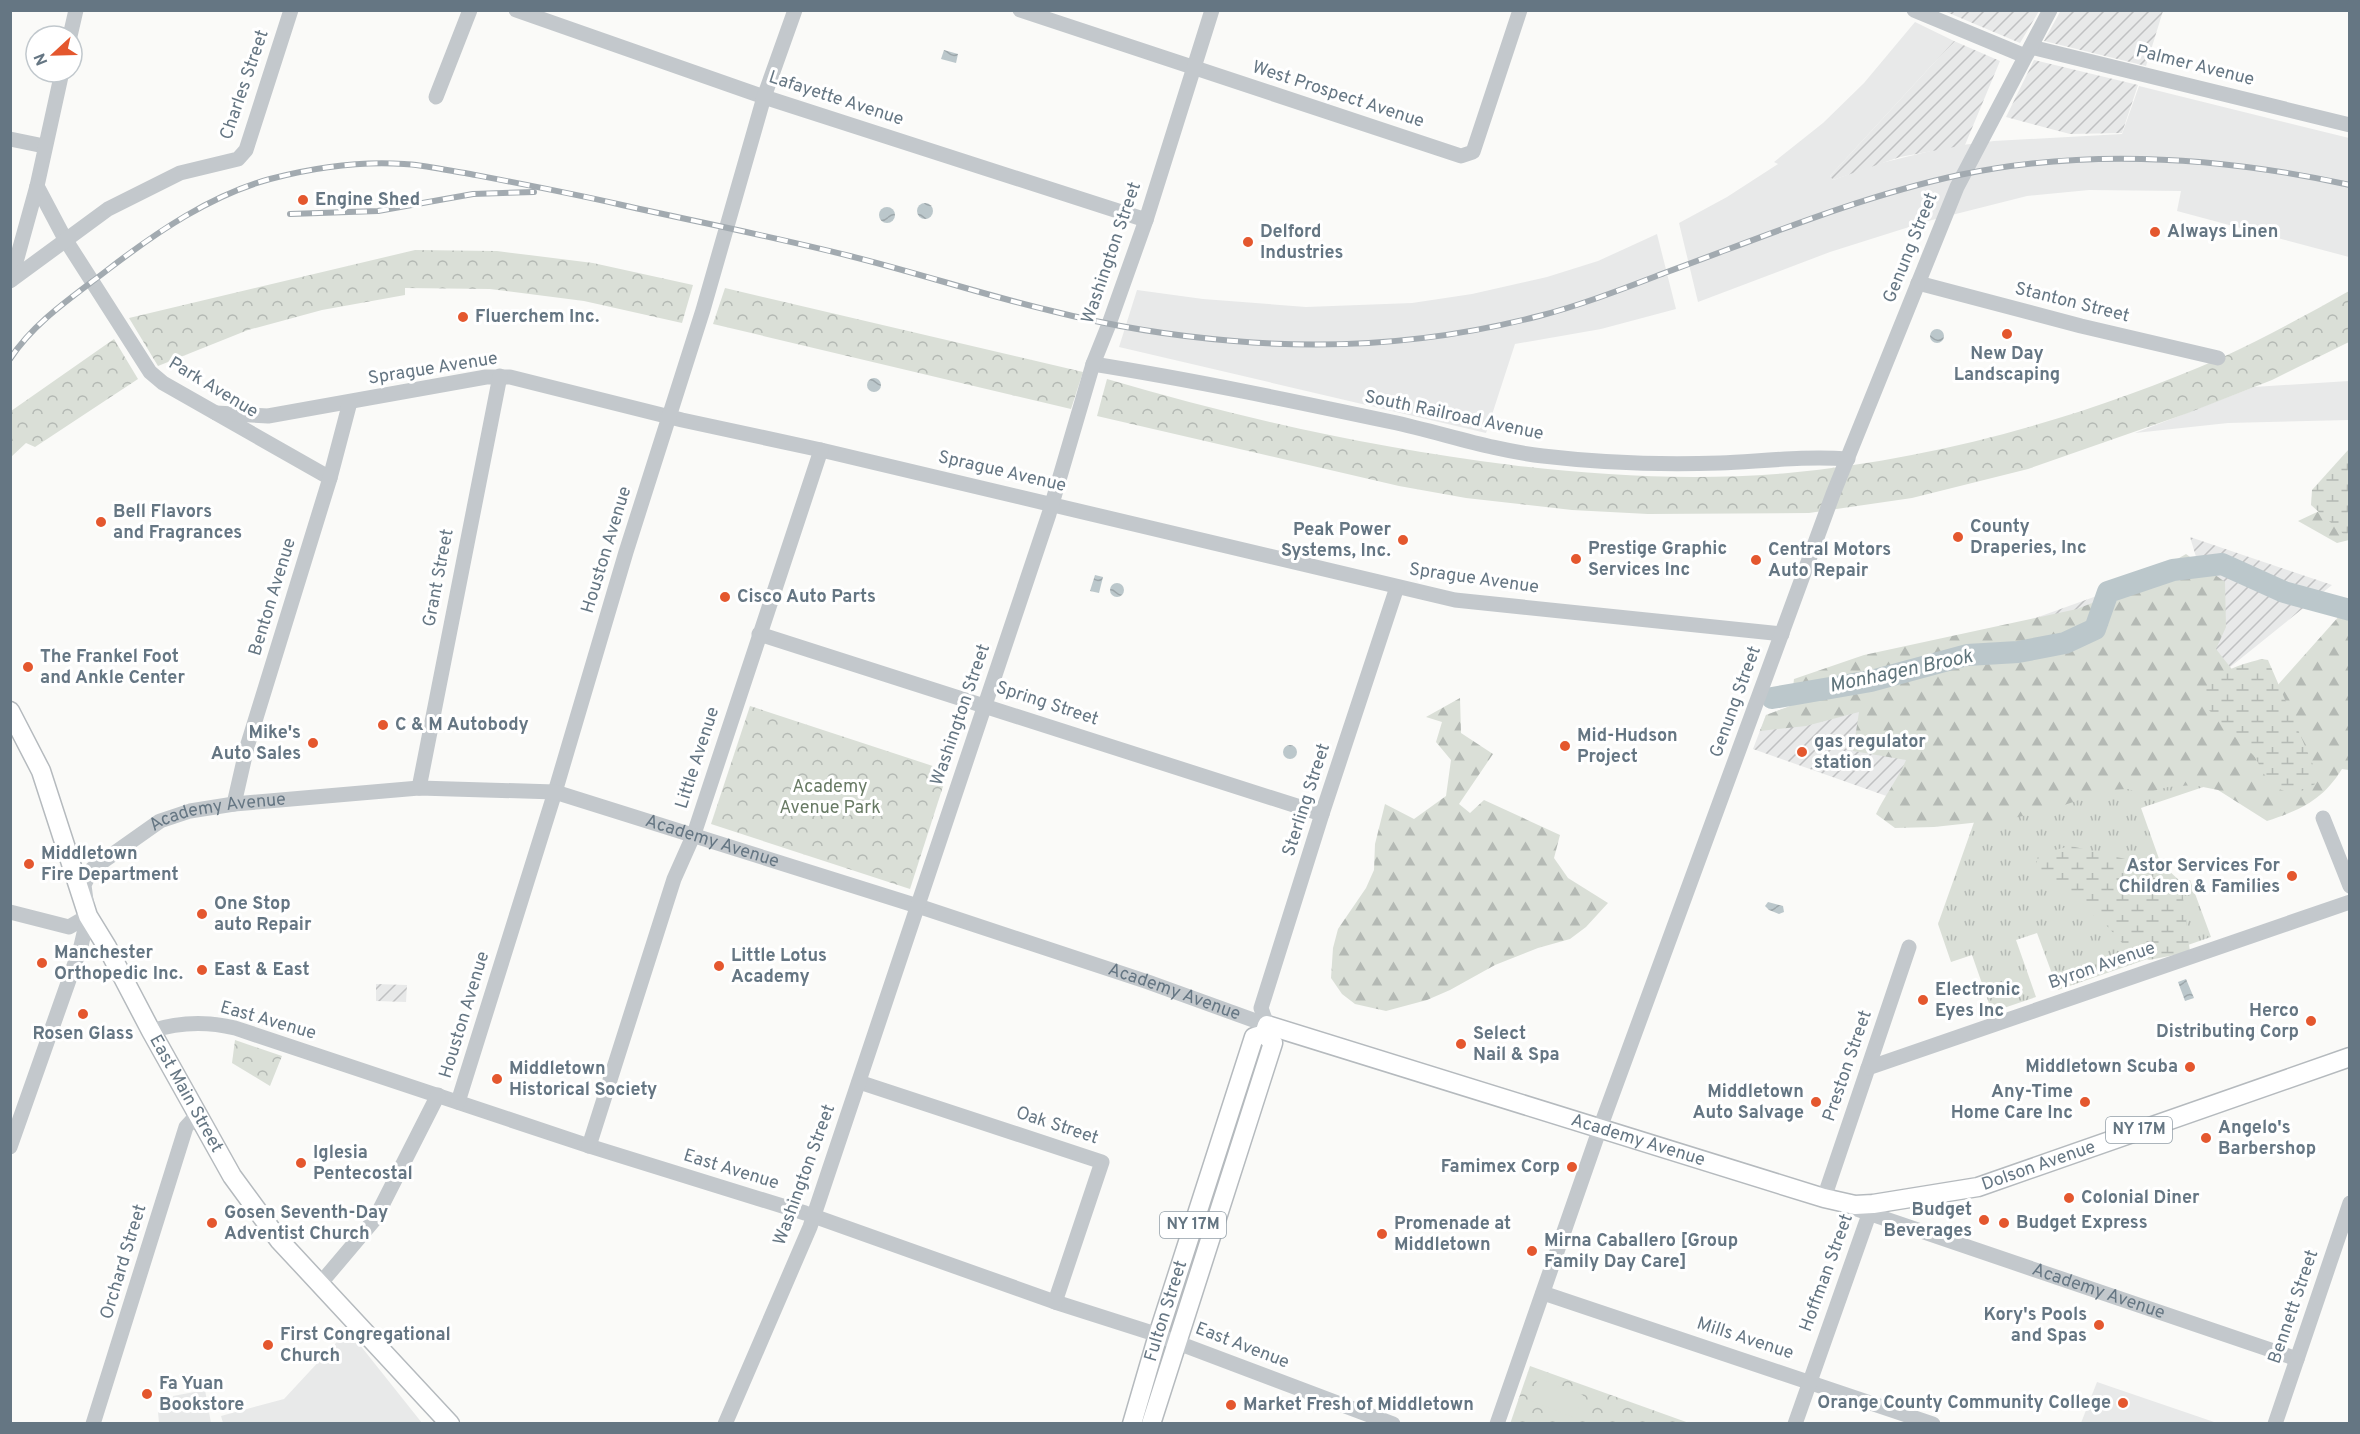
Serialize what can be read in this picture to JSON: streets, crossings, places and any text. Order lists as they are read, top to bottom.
{
  "streets": {
    "main road": [
      "Academy Avenue",
      "East Main Street",
      "NY 17M",
      "Dolson Avenue",
      "Fulton Street"
    ],
    "street": [
      "Palmer Avenue",
      "Charles Street",
      "West Prospect Avenue",
      "Lafayette Avenue",
      "Genung Street",
      "Washington Street",
      "Stanton Street",
      "Sprague Avenue",
      "Park Avenue",
      "South Railroad Avenue",
      "Houston Avenue",
      "Grant Street",
      "Benton Avenue",
      "Spring Street",
      "Little Avenue",
      "Sterling Street",
      "Byron Avenue",
      "East Avenue",
      "Preston Street",
      "Oak Street",
      "Orchard Street",
      "Hoffman Street",
      "Bennett Street",
      "Mills Avenue"
    ]
  },
  "crossings": [
    ["Palmer Avenue", "Genung Street"],
    ["Charles Street", "Park Avenue"],
    ["West Prospect Avenue", "Washington Street"],
    ["Lafayette Avenue", "Washington Street"],
    ["Lafayette Avenue", "Houston Avenue"],
    ["Genung Street", "Stanton Street"],
    ["Genung Street", "Sprague Avenue"],
    ["Genung Street", "South Railroad Avenue"],
    ["Genung Street", "Academy Avenue"],
    ["Genung Street", "Mills Avenue"],
    ["Washington Street", "Sprague Avenue"],
    ["Washington Street", "South Railroad Avenue"],
    ["Washington Street", "Spring Street"],
    ["Washington Street", "Academy Avenue"],
    ["Washington Street", "East Avenue"],
    ["Washington Street", "Oak Street"],
    ["Sprague Avenue", "Park Avenue"],
    ["Sprague Avenue", "Houston Avenue"],
    ["Sprague Avenue", "Grant Street"],
    ["Sprague Avenue", "Benton Avenue"],
    ["Sprague Avenue", "Little Avenue"],
    ["Sprague Avenue", "Sterling Street"],
    ["Park Avenue", "Benton Avenue"],
    ["Houston Avenue", "Academy Avenue"],
    ["Houston Avenue", "East Avenue"],
    ["Grant Street", "Academy Avenue"],
    ["Benton Avenue", "Academy Avenue"],
    ["Spring Street", "Little Avenue"],
    ["Spring Street", "Sterling Street"],
    ["Little Avenue", "Academy Avenue"],
    ["Little Avenue", "East Avenue"],
    ["Sterling Street", "Academy Avenue"],
    ["Sterling Street", "Fulton Street"],
    ["Academy Avenue", "Preston Street"],
    ["Academy Avenue", "East Main Street"],
    ["Academy Avenue", "Dolson Avenue"],
    ["Academy Avenue", "Hoffman Street"],
    ["Academy Avenue", "Bennett Street"],
    ["Academy Avenue", "Fulton Street"],
    ["Byron Avenue", "Preston Street"],
    ["East Avenue", "East Main Street"],
    ["East Avenue", "Oak Street"],
    ["East Avenue", "Fulton Street"],
    ["Preston Street", "Dolson Avenue"],
    ["East Main Street", "Orchard Street"],
    ["Dolson Avenue", "Hoffman Street"],
    ["Hoffman Street", "Mills Avenue"]
  ],
  "water": ["Monhagen Brook"],
  "parks": ["Academy Avenue Park"],
  "places": [
    "Engine Shed",
    "Always Linen",
    "Delford Industries",
    "Fluerchem Inc.",
    "New Day Landscaping",
    "Bell Flavors and Fragrances",
    "County Draperies, Inc",
    "Peak Power Systems, Inc.",
    "Prestige Graphic Services Inc",
    "Central Motors Auto Repair",
    "Cisco Auto Parts",
    "The Frankel Foot and Ankle Center",
    "C & M Autobody",
    "Mike's Auto Sales",
    "Mid-Hudson Project",
    "gas regulator station",
    "Middletown Fire Department",
    "Astor Services For Children & Families",
    "One Stop auto Repair",
    "Manchester Orthopedic Inc.",
    "Little Lotus Academy",
    "East & East",
    "Electronic Eyes Inc",
    "Rosen Glass",
    "Herco Distributing Corp",
    "Select Nail & Spa",
    "Middletown Scuba",
    "Middletown Historical Society",
    "Middletown Auto Salvage",
    "Any-Time Home Care Inc",
    "Angelo's Barbershop",
    "Iglesia Pentecostal",
    "Famimex Corp",
    "Colonial Diner",
    "Budget Beverages",
    "Gosen Seventh-Day Adventist Church",
    "Budget Express",
    "Promenade at Middletown",
    "Mirna Caballero [Group Family Day Care]",
    "Kory's Pools and Spas",
    "First Congregational Church",
    "Fa Yuan Bookstore",
    "Orange County Community College",
    "Market Fresh of Middletown"
  ],
  "north": "left"
}
